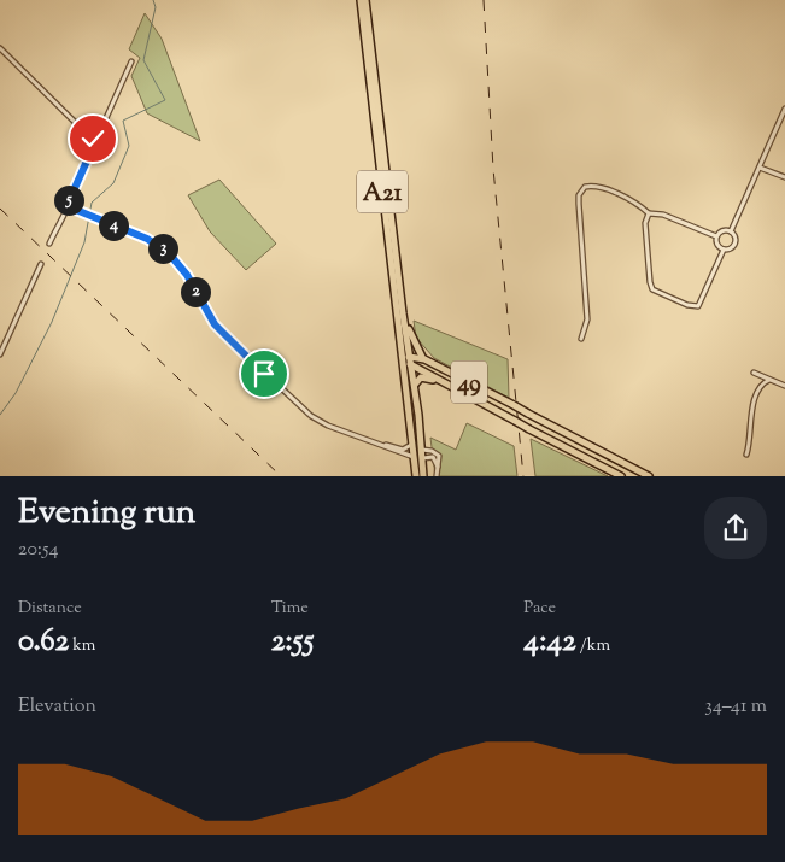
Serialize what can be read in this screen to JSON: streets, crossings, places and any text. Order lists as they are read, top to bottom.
{
  "streets": {
    "highway": ["A21", "49"]
  },
  "crossings": [
    ["A21", "49"]
  ],
  "page": {
    "pins": [
      "5",
      "4",
      "3",
      "2"
    ],
    "heading": ["Evening run", "20:54"],
    "stats": [
      ["Distance", "0.62 km"],
      ["Time", "2:55"],
      ["Pace", "4:42 /km"]
    ],
    "chart": ["Elevation", "34–41 m"]
  }
}
